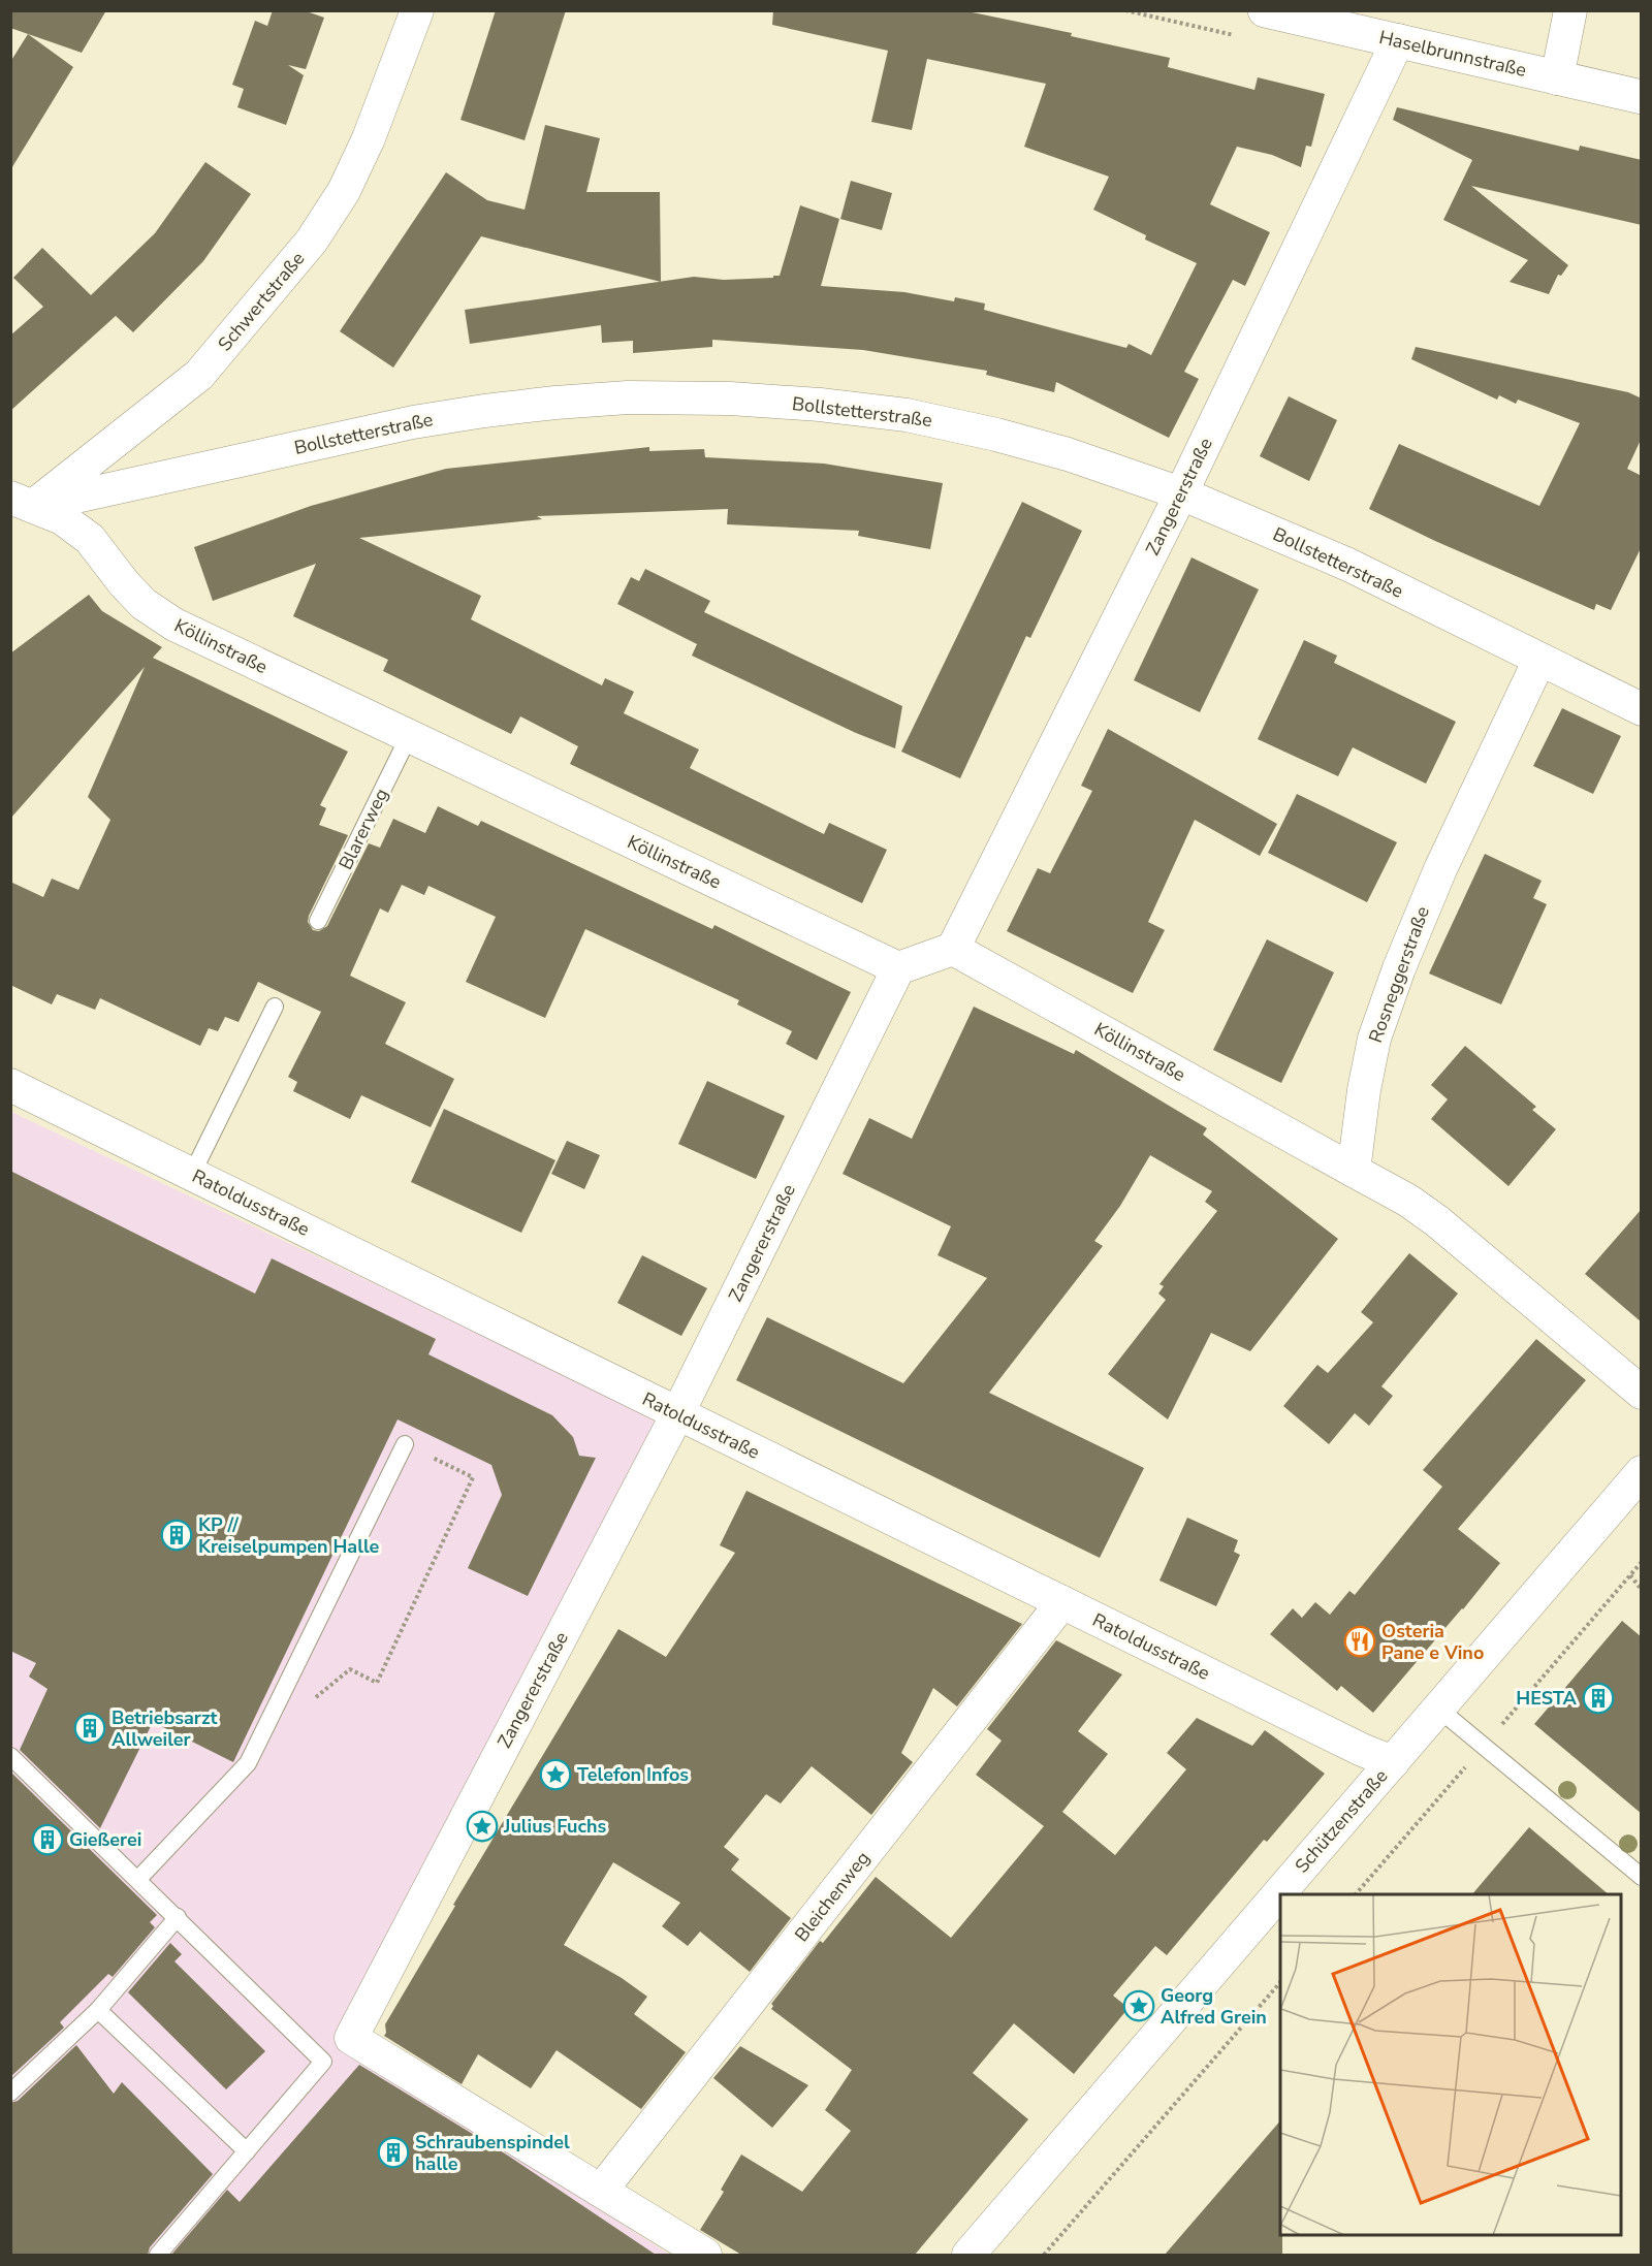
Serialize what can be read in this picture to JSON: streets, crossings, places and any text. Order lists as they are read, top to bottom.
{
  "streets": {
    "main road": ["Haselbrunnstraße"],
    "street": [
      "Schwertstraße",
      "Bollstetterstraße",
      "Zangererstraße",
      "Köllinstraße",
      "Rosneggerstraße",
      "Ratoldusstraße",
      "Schützenstraße",
      "Bleichenweg"
    ],
    "lane": ["Blarerweg"]
  },
  "crossings": [
    ["Haselbrunnstraße", "Zangererstraße"],
    ["Schwertstraße", "Bollstetterstraße"],
    ["Schwertstraße", "Köllinstraße"],
    ["Bollstetterstraße", "Zangererstraße"],
    ["Bollstetterstraße", "Köllinstraße"],
    ["Bollstetterstraße", "Rosneggerstraße"],
    ["Zangererstraße", "Köllinstraße"],
    ["Zangererstraße", "Ratoldusstraße"],
    ["Zangererstraße", "Bleichenweg"],
    ["Köllinstraße", "Blarerweg"],
    ["Köllinstraße", "Rosneggerstraße"],
    ["Ratoldusstraße", "Schützenstraße"],
    ["Ratoldusstraße", "Bleichenweg"]
  ],
  "places": {
    "building": [
      "KP // Kreiselpumpen Halle",
      "HESTA",
      "Betriebsarzt Allweiler",
      "Gießerei",
      "Schraubenspindel halle"
    ],
    "restaurant": ["Osteria Pane e Vino"],
    "place": ["Telefon Infos", "Julius Fuchs", "Georg Alfred Grein"]
  }
}
